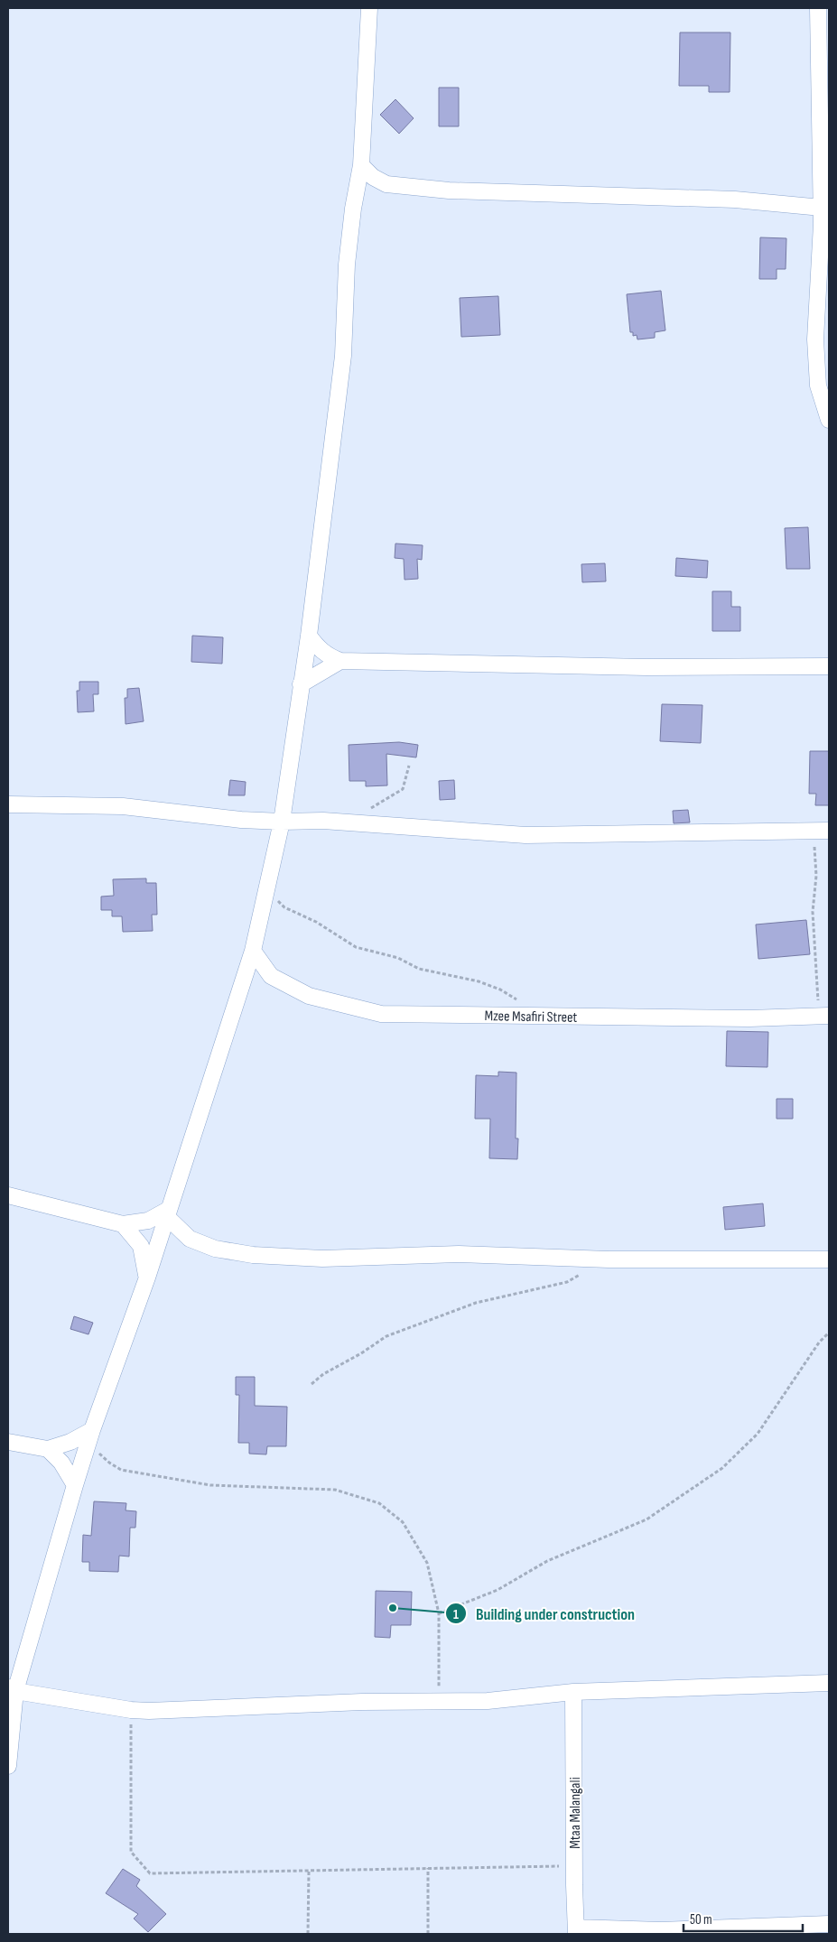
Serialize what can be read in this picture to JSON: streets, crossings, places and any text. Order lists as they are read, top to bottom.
{
  "streets": {
    "street": ["Mzee Msafiri Street", "Mtaa Malangali"]
  },
  "places": ["Building under construction"],
  "scale_bar": "50 m"
}
